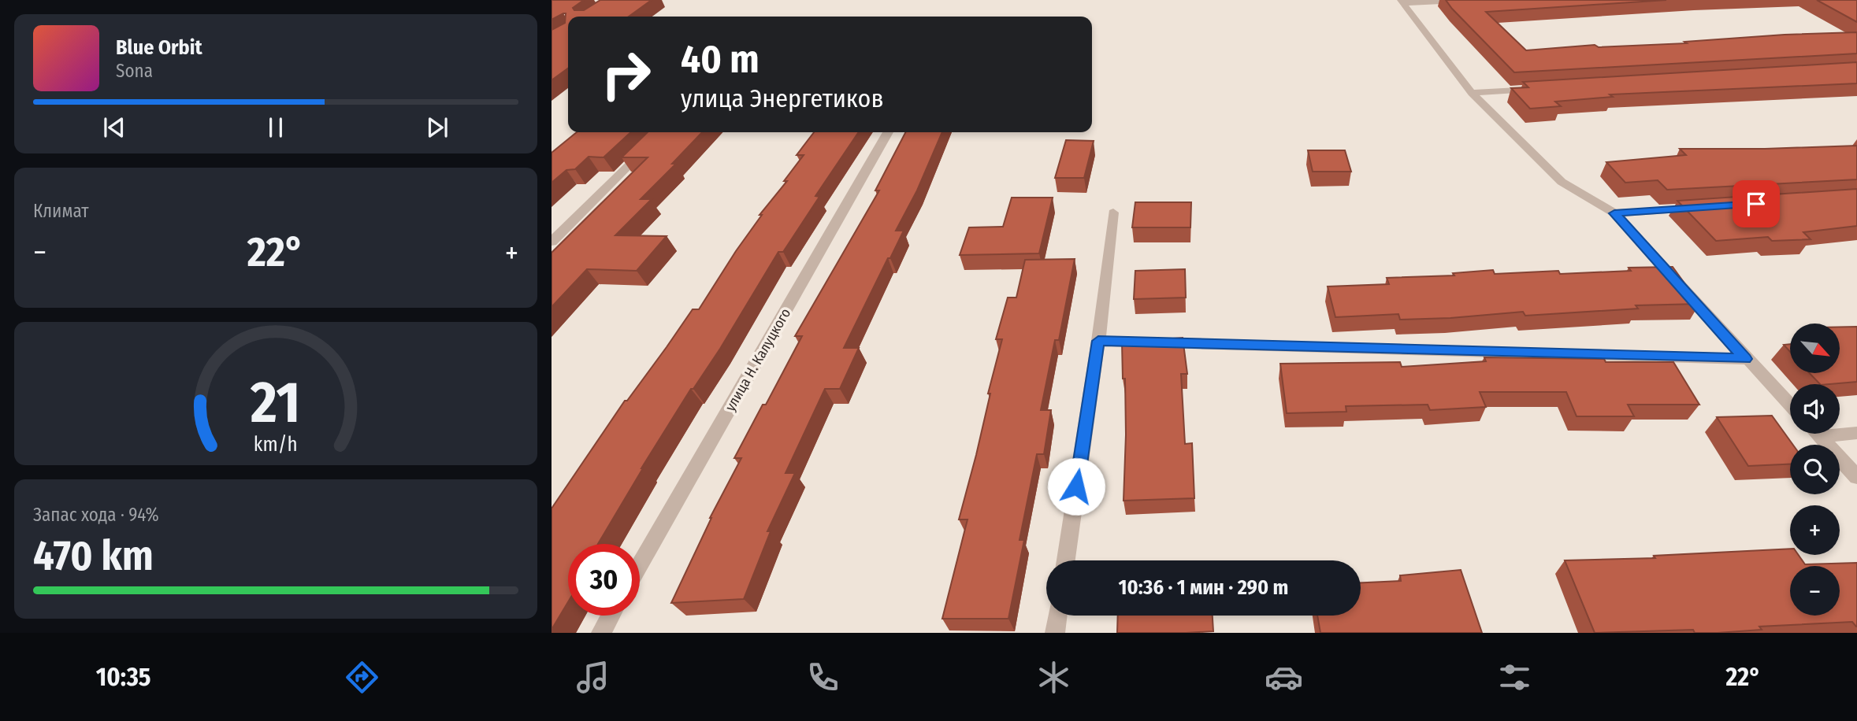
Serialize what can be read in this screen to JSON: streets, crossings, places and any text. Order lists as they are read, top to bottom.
{
  "streets": {
    "street": ["улица Н. Калуцкого"]
  },
  "north": "bottom right",
  "page": {
    "turn": ["40 m", "улица Энергетиков"],
    "song": ["Blue Orbit", "Sona"],
    "tile": [
      "Климат",
      ["Запас хода · 94%", "470 km"]
    ],
    "heat": ["−", "22°", "+"],
    "map_buttons": ["+", "−"],
    "limit": "30",
    "trip": "10:36 · 1 мин · 290 m",
    "tabs": ["10:35", "22°"],
    "gauge": ["21", "km/h"]
  }
}
